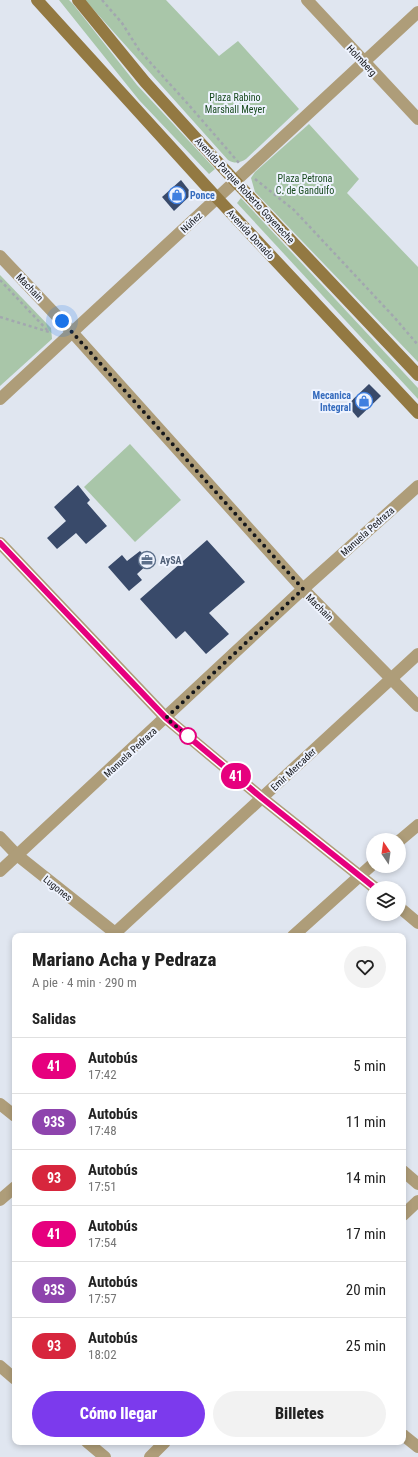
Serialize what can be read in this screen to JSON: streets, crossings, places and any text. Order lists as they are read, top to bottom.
{
  "streets": {
    "main road": ["Avenida Parque Roberto Goyeneche", "Avenida Donado"],
    "street": [
      "Holmberg",
      "Núñez",
      "Machain",
      "Manuela Pedraza",
      "Emir Mercader",
      "Lugones"
    ]
  },
  "crossings": [
    ["Holmberg", "Núñez"],
    ["Avenida Parque Roberto Goyeneche", "Núñez"],
    ["Núñez", "Avenida Donado"],
    ["Núñez", "Machain"],
    ["Machain", "Manuela Pedraza"],
    ["Machain", "Emir Mercader"],
    ["Manuela Pedraza", "Lugones"]
  ],
  "parks": ["Plaza Rabino Marshall Meyer", "Plaza Petrona C. de Gandulfo"],
  "places": {
    "shop": ["Ponce", "Mecanica Integral"],
    "office": ["AySA"]
  },
  "lines": ["bus line 41"],
  "north": "top",
  "page": {
    "on_map": "41",
    "heading": [
      ["Mariano Acha y Pedraza", "A pie · 4 min · 290 m"],
      "Salidas"
    ],
    "list": [
      {
        "mark": "41",
        "name": "Autobús",
        "note": "17:42",
        "value": "5 min"
      },
      {
        "mark": "93S",
        "name": "Autobús",
        "note": "17:48",
        "value": "11 min"
      },
      {
        "mark": "93",
        "name": "Autobús",
        "note": "17:51",
        "value": "14 min"
      },
      {
        "mark": "41",
        "name": "Autobús",
        "note": "17:54",
        "value": "17 min"
      },
      {
        "mark": "93S",
        "name": "Autobús",
        "note": "17:57",
        "value": "20 min"
      },
      {
        "mark": "93",
        "name": "Autobús",
        "note": "18:02",
        "value": "25 min"
      }
    ],
    "buttons": ["Cómo llegar", "Billetes"]
  }
}
